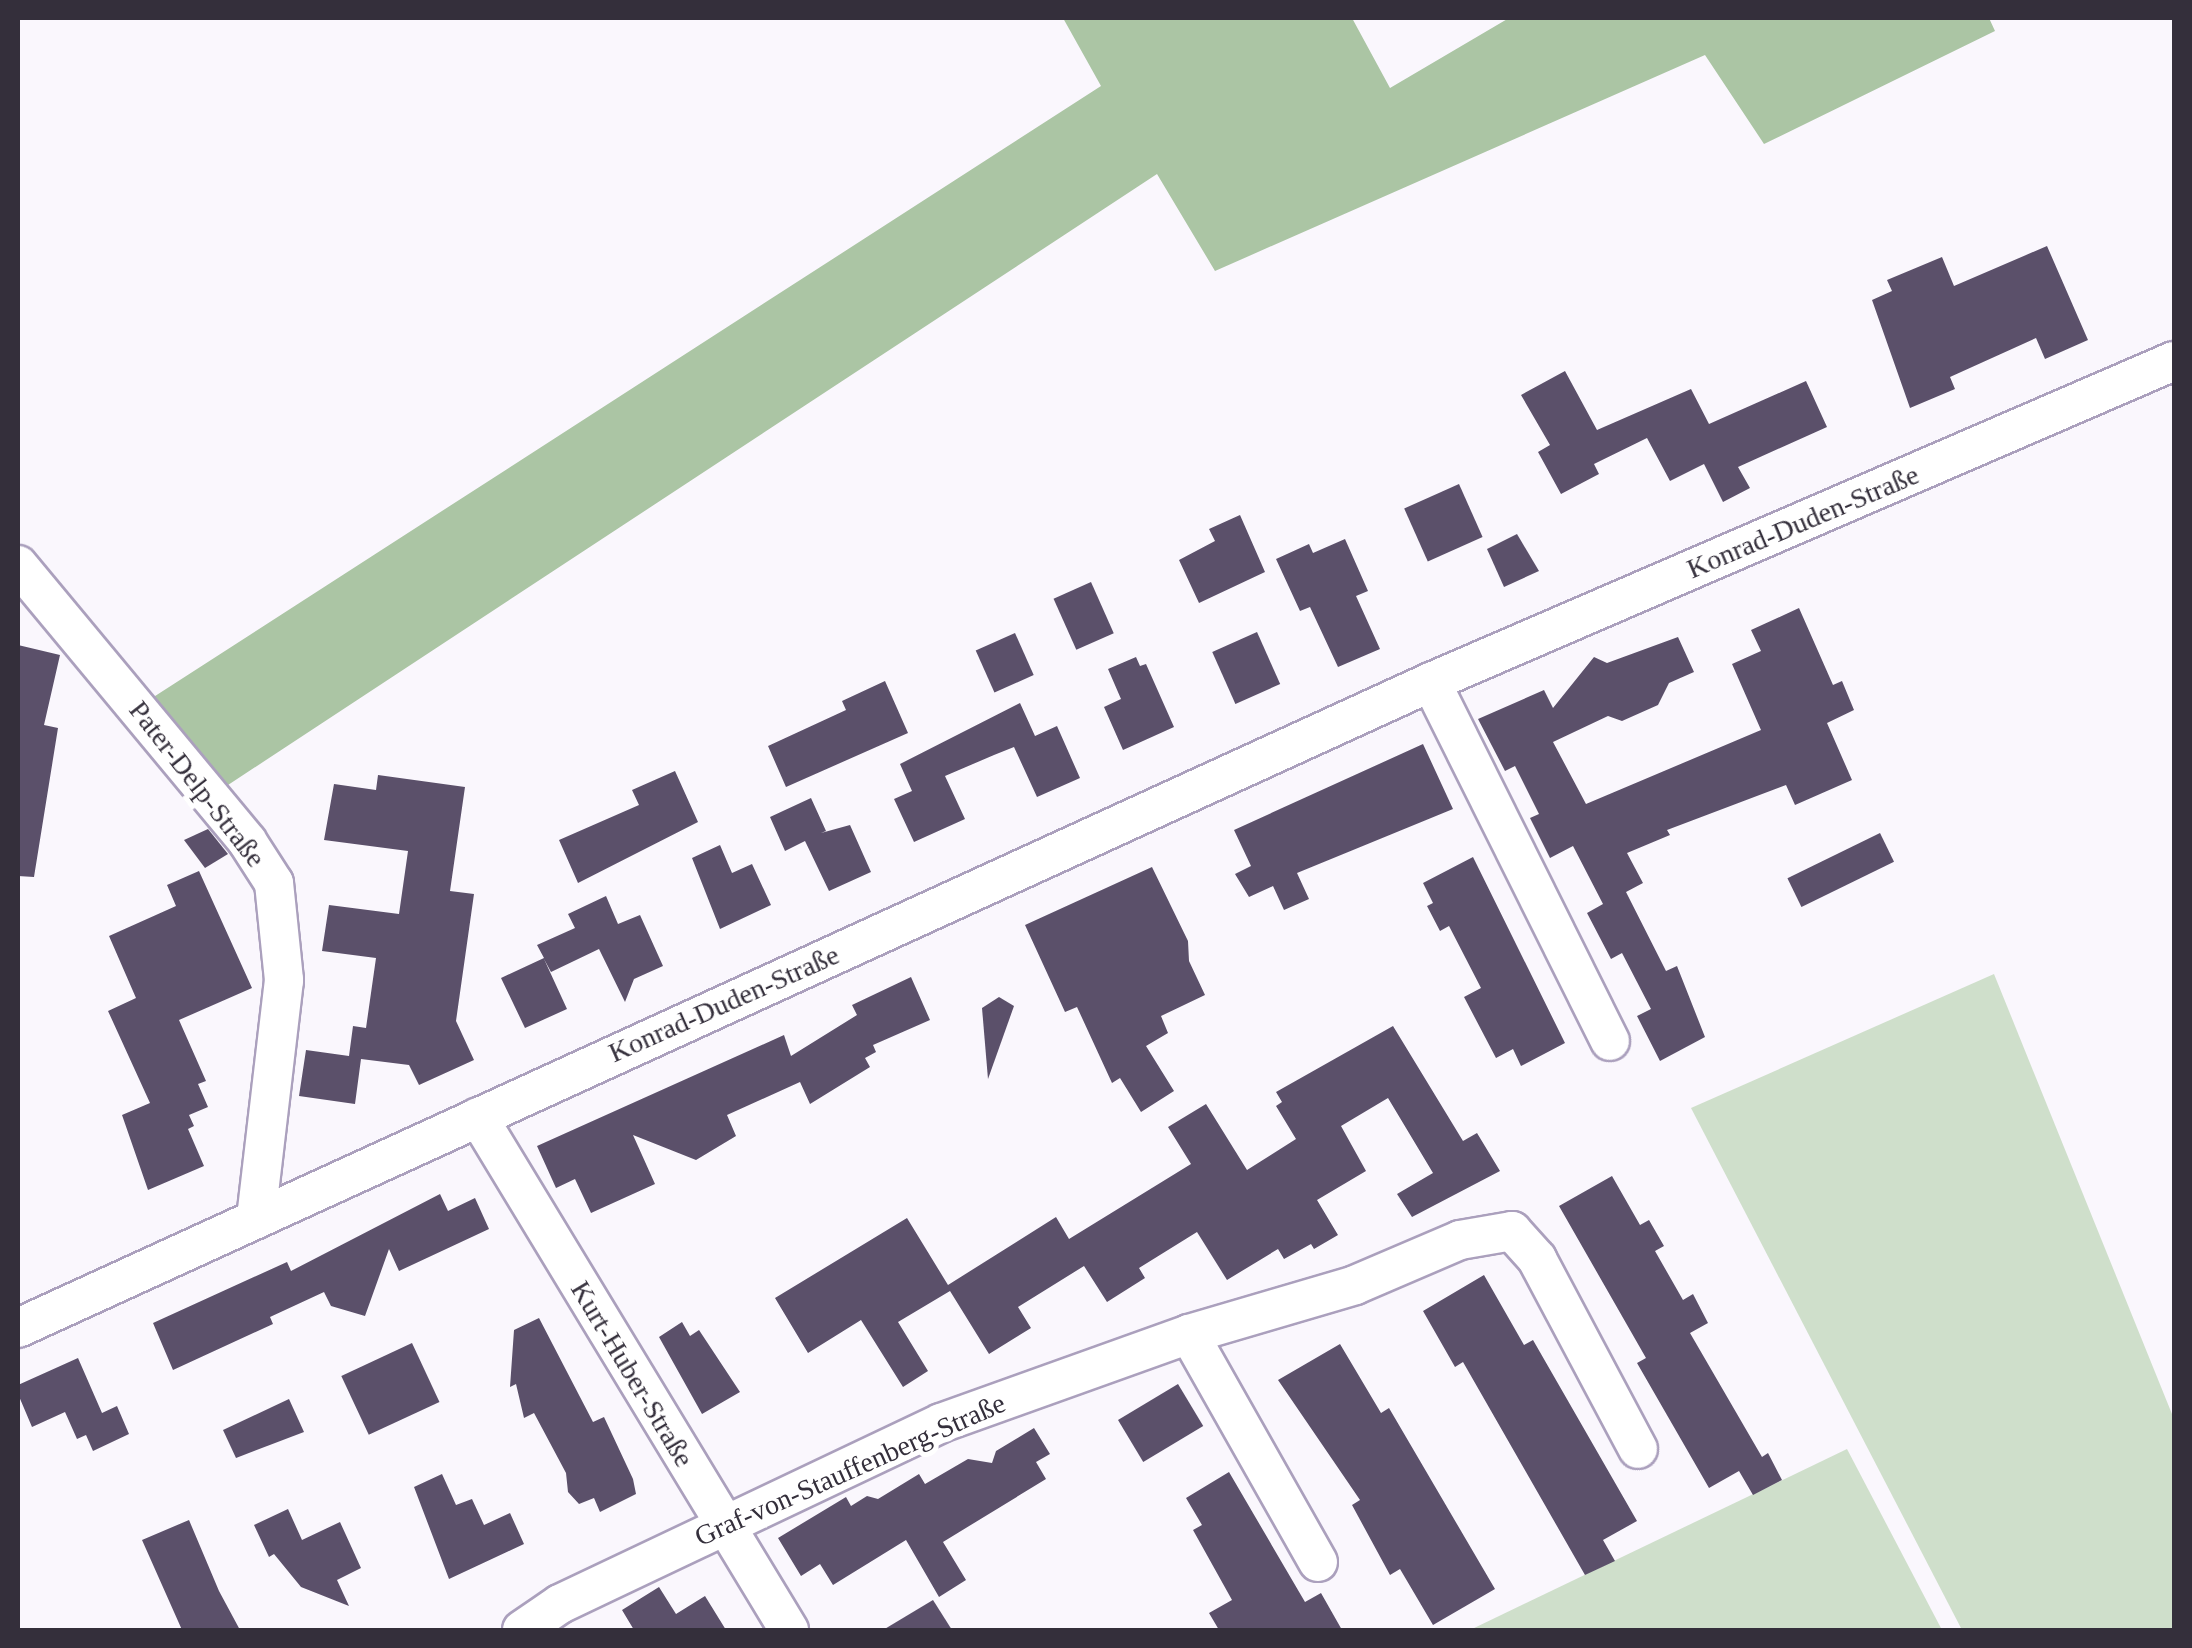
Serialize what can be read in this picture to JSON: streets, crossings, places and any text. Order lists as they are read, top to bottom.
{
  "streets": {
    "street": [
      "Konrad-Duden-Straße",
      "Pater-Delp-Straße",
      "Kurt-Huber-Straße",
      "Graf-von-Stauffenberg-Straße"
    ]
  },
  "crossings": [
    ["Konrad-Duden-Straße", "Pater-Delp-Straße"],
    ["Konrad-Duden-Straße", "Kurt-Huber-Straße"],
    ["Kurt-Huber-Straße", "Graf-von-Stauffenberg-Straße"]
  ]
}
